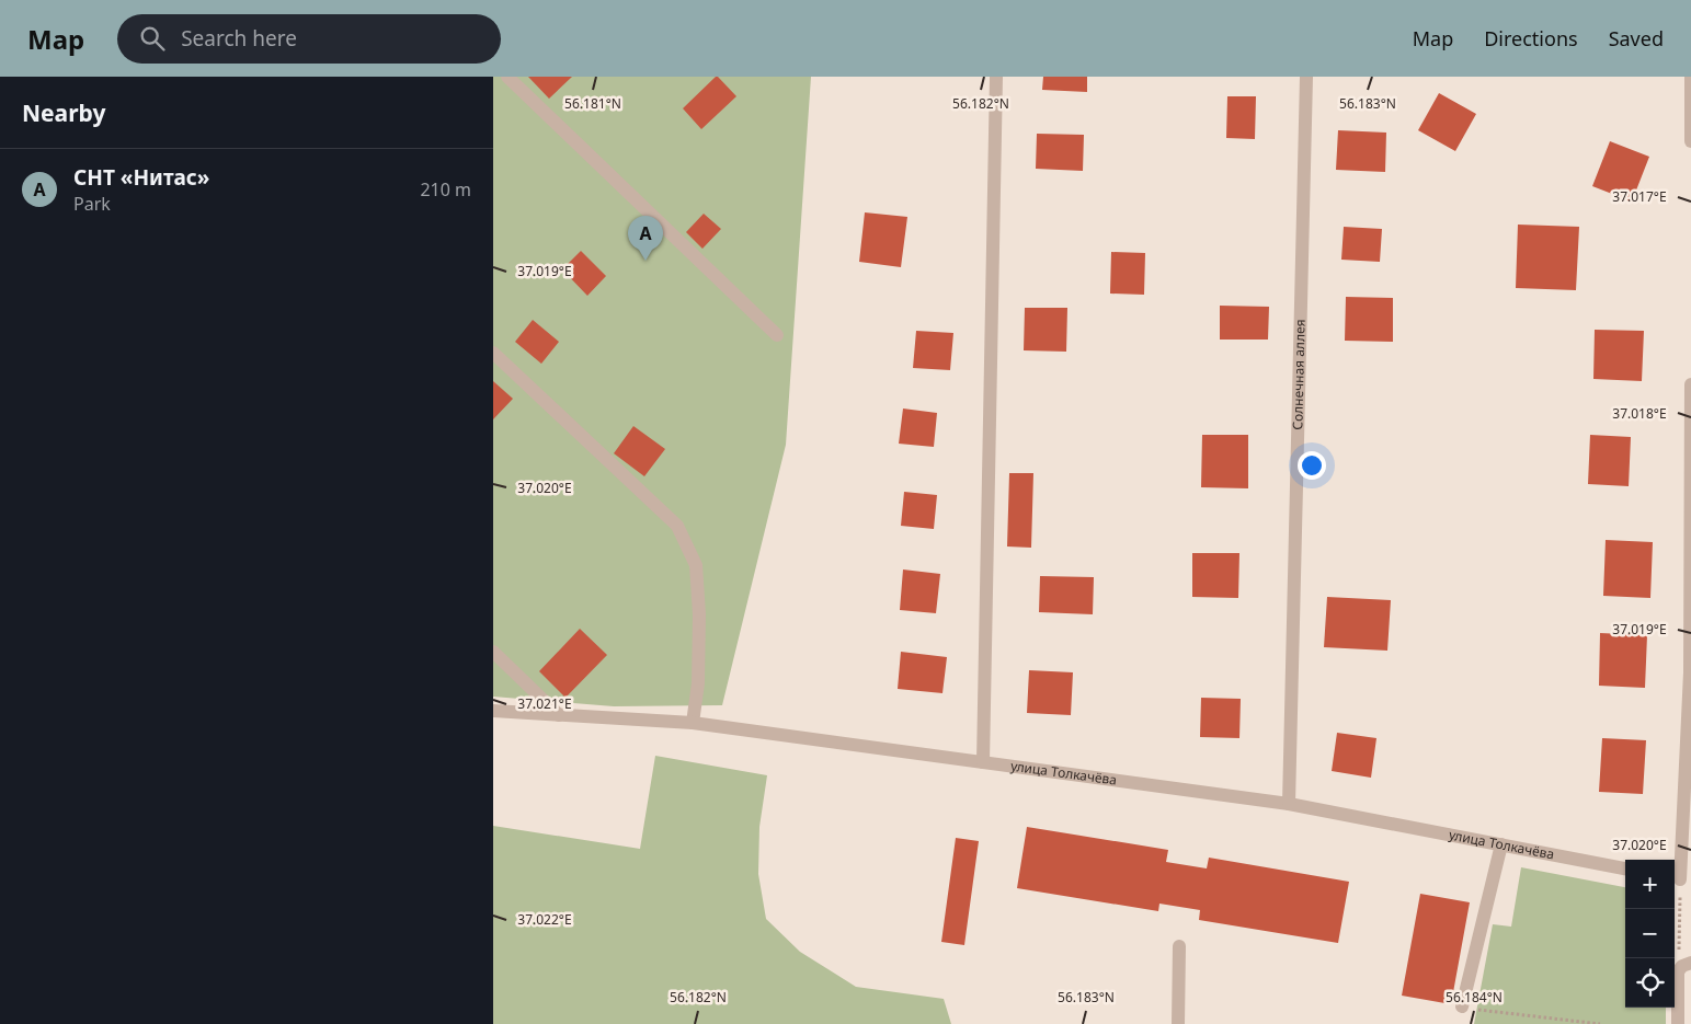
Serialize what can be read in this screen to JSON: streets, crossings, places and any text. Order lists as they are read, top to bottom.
{
  "streets": {
    "street": ["Солнечная аллея", "улица Толкачёва"]
  },
  "crossings": [
    ["Солнечная аллея", "улица Толкачёва"]
  ],
  "page": {
    "header": "Map",
    "search": "Search here",
    "nav": ["Map", "Directions", "Saved"],
    "heading": "Nearby",
    "list": [
      {
        "mark": "A",
        "name": "СНТ «Нитас»",
        "note": "Park",
        "value": "210 m"
      }
    ],
    "pins": "A",
    "map_buttons": ["+", "−"]
  },
  "coordinates": [
    "56.181°N",
    "56.182°N",
    "56.183°N",
    "37.017°E",
    "37.019°E",
    "37.018°E",
    "37.020°E",
    "37.021°E",
    "37.022°E",
    "56.184°N"
  ]
}
